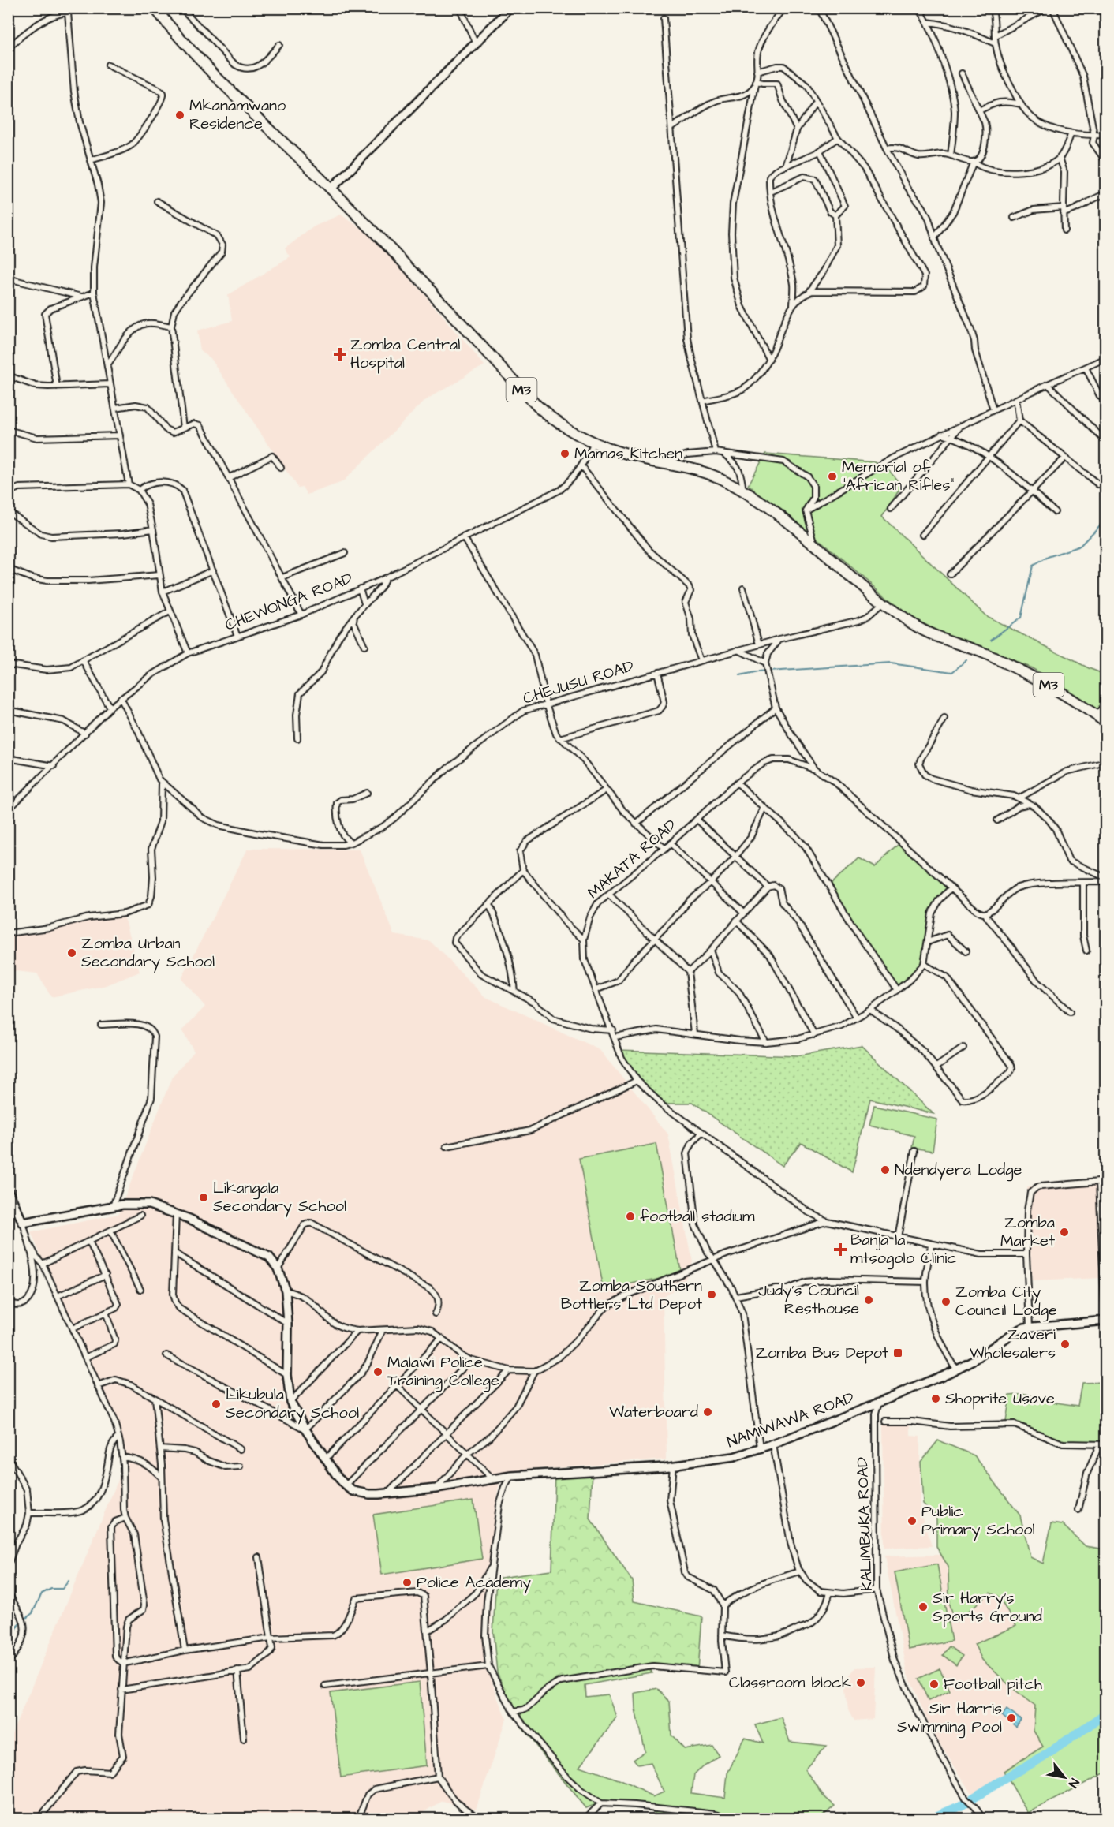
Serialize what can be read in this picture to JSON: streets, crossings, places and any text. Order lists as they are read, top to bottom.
{
  "streets": {
    "highway": ["M3"],
    "street": [
      "CHEWONGA ROAD",
      "CHEJUSU ROAD",
      "MAKATA ROAD",
      "NAMIWAWA ROAD",
      "KALIMBUKA ROAD"
    ]
  },
  "crossings": [
    ["M3", "CHEWONGA ROAD"],
    ["M3", "CHEJUSU ROAD"],
    ["NAMIWAWA ROAD", "KALIMBUKA ROAD"]
  ],
  "places": {
    "other": [
      "Mkanamwano Residence",
      "Mamas Kitchen",
      "Memorial of \"African Rifles\"",
      "Zomba Urban Secondary School",
      "Ndendyera Lodge",
      "Likangala Secondary School",
      "football stadium",
      "Zomba Market",
      "Zomba Southern Bottlers Ltd Depot",
      "Judy's Council Resthouse",
      "Zomba City Council Lodge",
      "Zaveri Wholesalers",
      "Malawi Police Training College",
      "Shoprite Usave",
      "Likubula Secondary School",
      "Waterboard",
      "Public Primary School",
      "Police Academy",
      "Sir Harry's Sports Ground",
      "Classroom block",
      "Football pitch",
      "Sir Harris Swimming Pool"
    ],
    "health": ["Zomba Central Hospital", "Banja la mtsogolo Clinic"],
    "transit": ["Zomba Bus Depot"]
  },
  "north": "bottom right"
}
